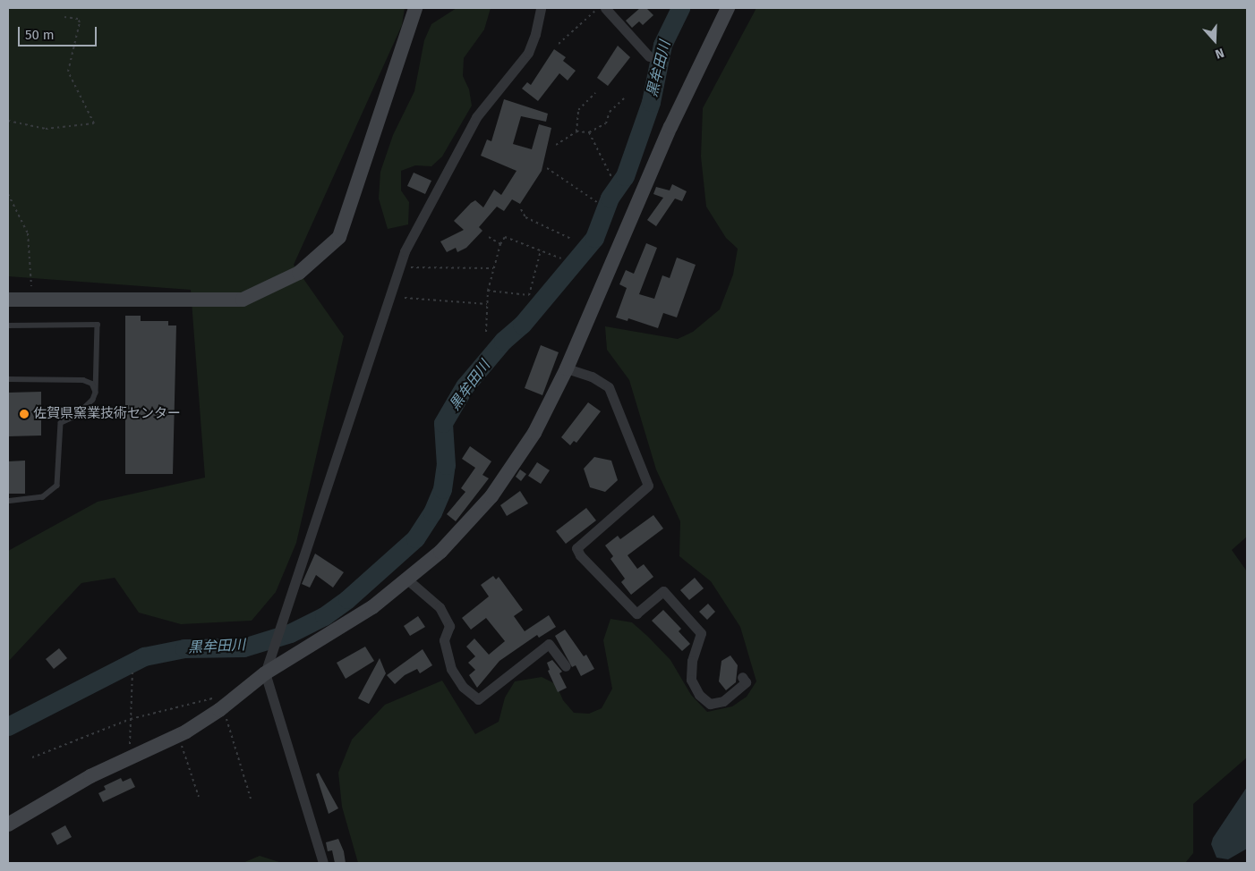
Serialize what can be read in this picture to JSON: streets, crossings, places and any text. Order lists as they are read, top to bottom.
{
  "water": ["黒牟田川"],
  "places": ["佐賀県窯業技術センター"],
  "scale_bar": "50 m",
  "north": "bottom"
}
